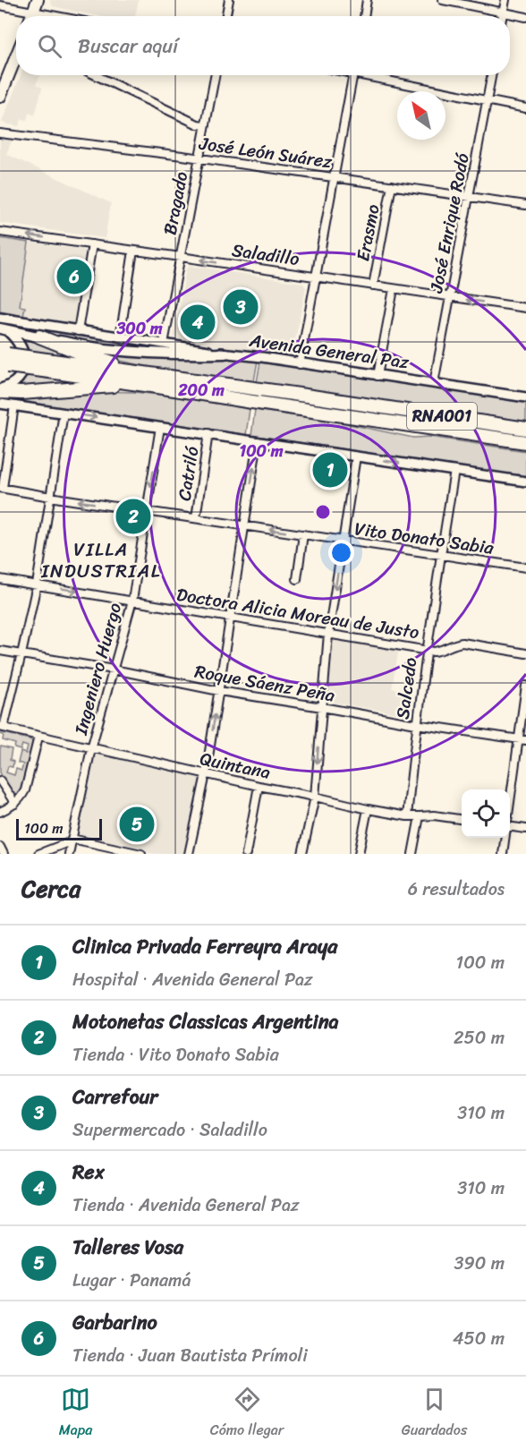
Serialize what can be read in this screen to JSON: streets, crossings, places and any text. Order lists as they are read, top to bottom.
{
  "streets": {
    "highway": ["RNA001"],
    "street": [
      "José León Suárez",
      "Bragado",
      "José Enrique Rodó",
      "Erasmo",
      "Saladillo",
      "Avenida General Paz",
      "Catriló",
      "Vito Donato Sabia",
      "Doctora Alicia Moreau de Justo",
      "Ingeniero Huergo",
      "Roque Sáenz Peña",
      "Salcedo",
      "Quintana"
    ]
  },
  "crossings": [
    ["José León Suárez", "Bragado"],
    ["José León Suárez", "José Enrique Rodó"],
    ["José León Suárez", "Erasmo"],
    ["Bragado", "Saladillo"],
    ["Bragado", "Avenida General Paz"],
    ["José Enrique Rodó", "Saladillo"],
    ["José Enrique Rodó", "Avenida General Paz"],
    ["Erasmo", "Saladillo"],
    ["Catriló", "Vito Donato Sabia"],
    ["Vito Donato Sabia", "Ingeniero Huergo"],
    ["Vito Donato Sabia", "Salcedo"],
    ["Doctora Alicia Moreau de Justo", "Ingeniero Huergo"],
    ["Doctora Alicia Moreau de Justo", "Salcedo"],
    ["Ingeniero Huergo", "Roque Sáenz Peña"],
    ["Ingeniero Huergo", "Quintana"],
    ["Roque Sáenz Peña", "Salcedo"],
    ["Salcedo", "Quintana"]
  ],
  "one_way": ["Saladillo"],
  "districts": ["VILLA INDUSTRIAL"],
  "scale_bar": "100 m",
  "north": "top left",
  "page": {
    "search": "Buscar aquí",
    "pins": [
      "6",
      "3",
      "4",
      "1",
      "2",
      "5"
    ],
    "scale": "100 m",
    "heading": ["Cerca", "6 resultados"],
    "list": [
      {
        "mark": "1",
        "name": "Clinica Privada Ferreyra Araya",
        "note": "Hospital · Avenida General Paz",
        "value": "100 m"
      },
      {
        "mark": "2",
        "name": "Motonetas Classicas Argentina",
        "note": "Tienda · Vito Donato Sabia",
        "value": "250 m"
      },
      {
        "mark": "3",
        "name": "Carrefour",
        "note": "Supermercado · Saladillo",
        "value": "310 m"
      },
      {
        "mark": "4",
        "name": "Rex",
        "note": "Tienda · Avenida General Paz",
        "value": "310 m"
      },
      {
        "mark": "5",
        "name": "Talleres Vosa",
        "note": "Lugar · Panamá",
        "value": "390 m"
      },
      {
        "mark": "6",
        "name": "Garbarino",
        "note": "Tienda · Juan Bautista Prímoli",
        "value": "450 m"
      }
    ],
    "nav": ["Mapa", "Cómo llegar", "Guardados"]
  },
  "rings": ["300 m", "200 m", "100 m"]
}
